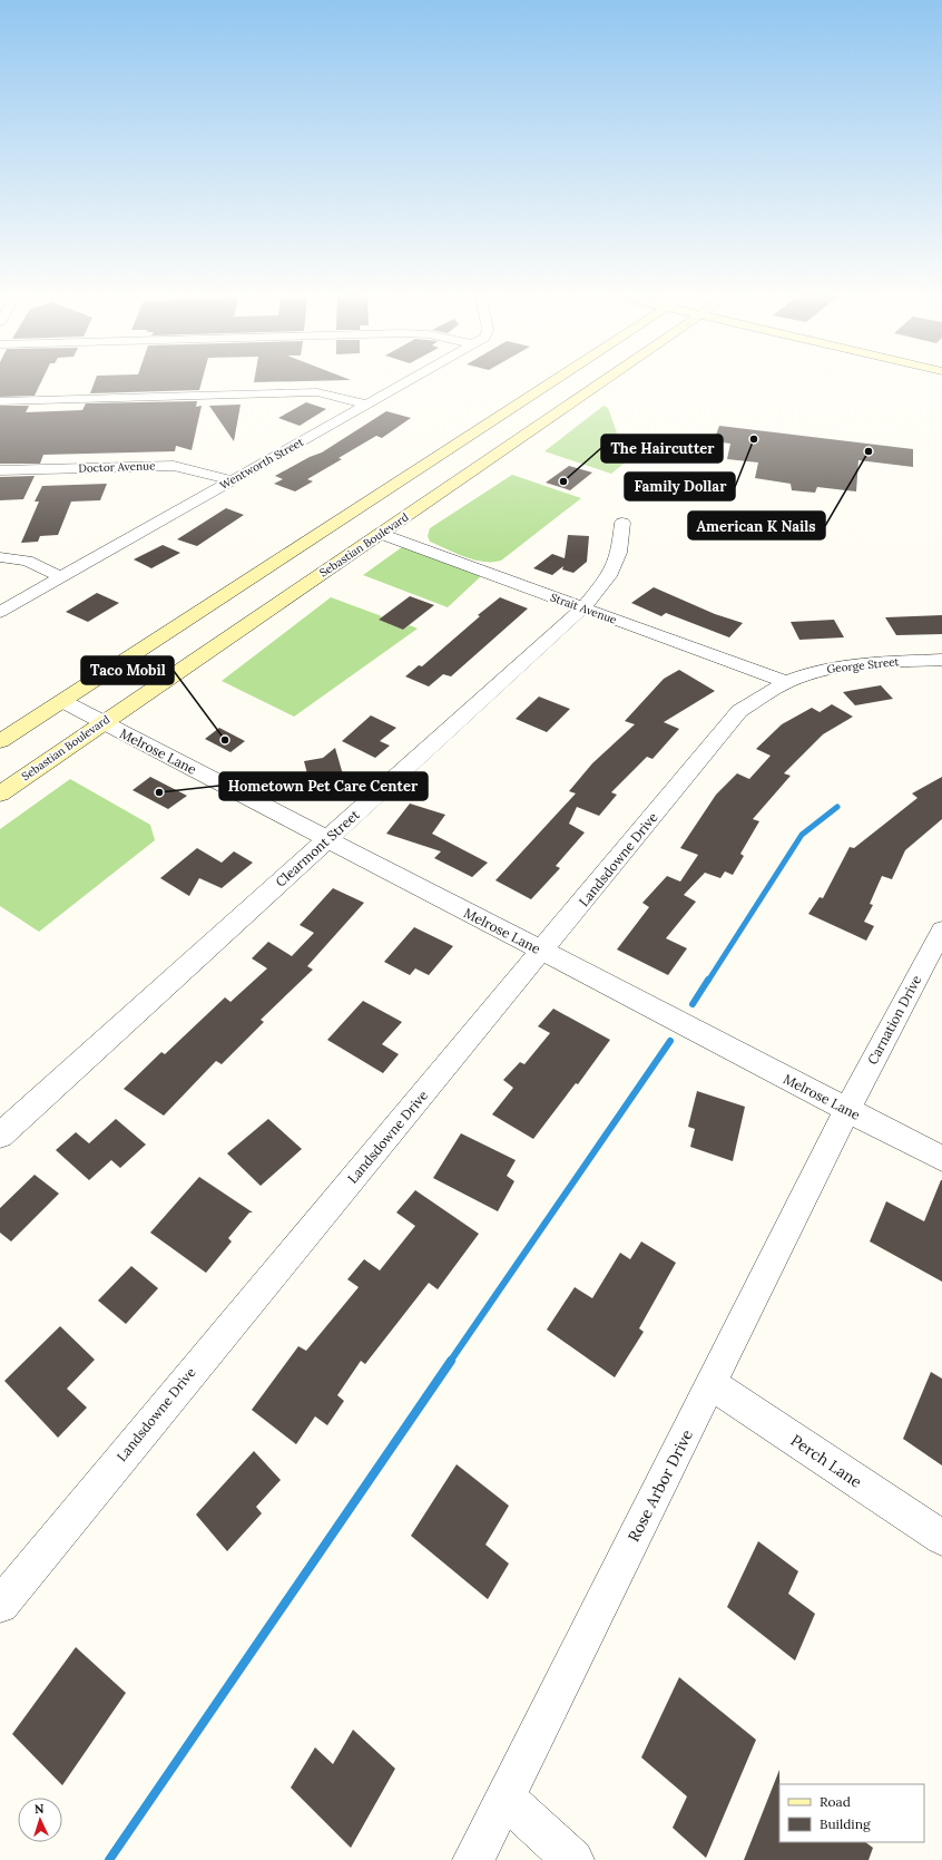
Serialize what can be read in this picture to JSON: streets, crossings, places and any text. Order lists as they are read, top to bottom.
{
  "streets": {
    "main road": ["Sebastian Boulevard"],
    "street": [
      "Wentworth Street",
      "Doctor Avenue",
      "Strait Avenue",
      "George Street",
      "Melrose Lane",
      "Clearmont Street",
      "Landsdowne Drive",
      "Carnation Drive",
      "Perch Lane",
      "Rose Arbor Drive"
    ]
  },
  "crossings": [
    ["Wentworth Street", "Doctor Avenue"],
    ["Sebastian Boulevard", "Strait Avenue"],
    ["Sebastian Boulevard", "Melrose Lane"],
    ["Strait Avenue", "George Street"],
    ["Strait Avenue", "Clearmont Street"],
    ["Strait Avenue", "Landsdowne Drive"],
    ["George Street", "Landsdowne Drive"],
    ["Melrose Lane", "Clearmont Street"],
    ["Melrose Lane", "Landsdowne Drive"],
    ["Melrose Lane", "Carnation Drive"],
    ["Melrose Lane", "Rose Arbor Drive"],
    ["Carnation Drive", "Rose Arbor Drive"],
    ["Perch Lane", "Rose Arbor Drive"]
  ],
  "places": [
    "Family Dollar",
    "American K Nails",
    "The Haircutter",
    "Taco Mobil",
    "Hometown Pet Care Center"
  ],
  "legend": ["Road", "Building"],
  "north": "top"
}
